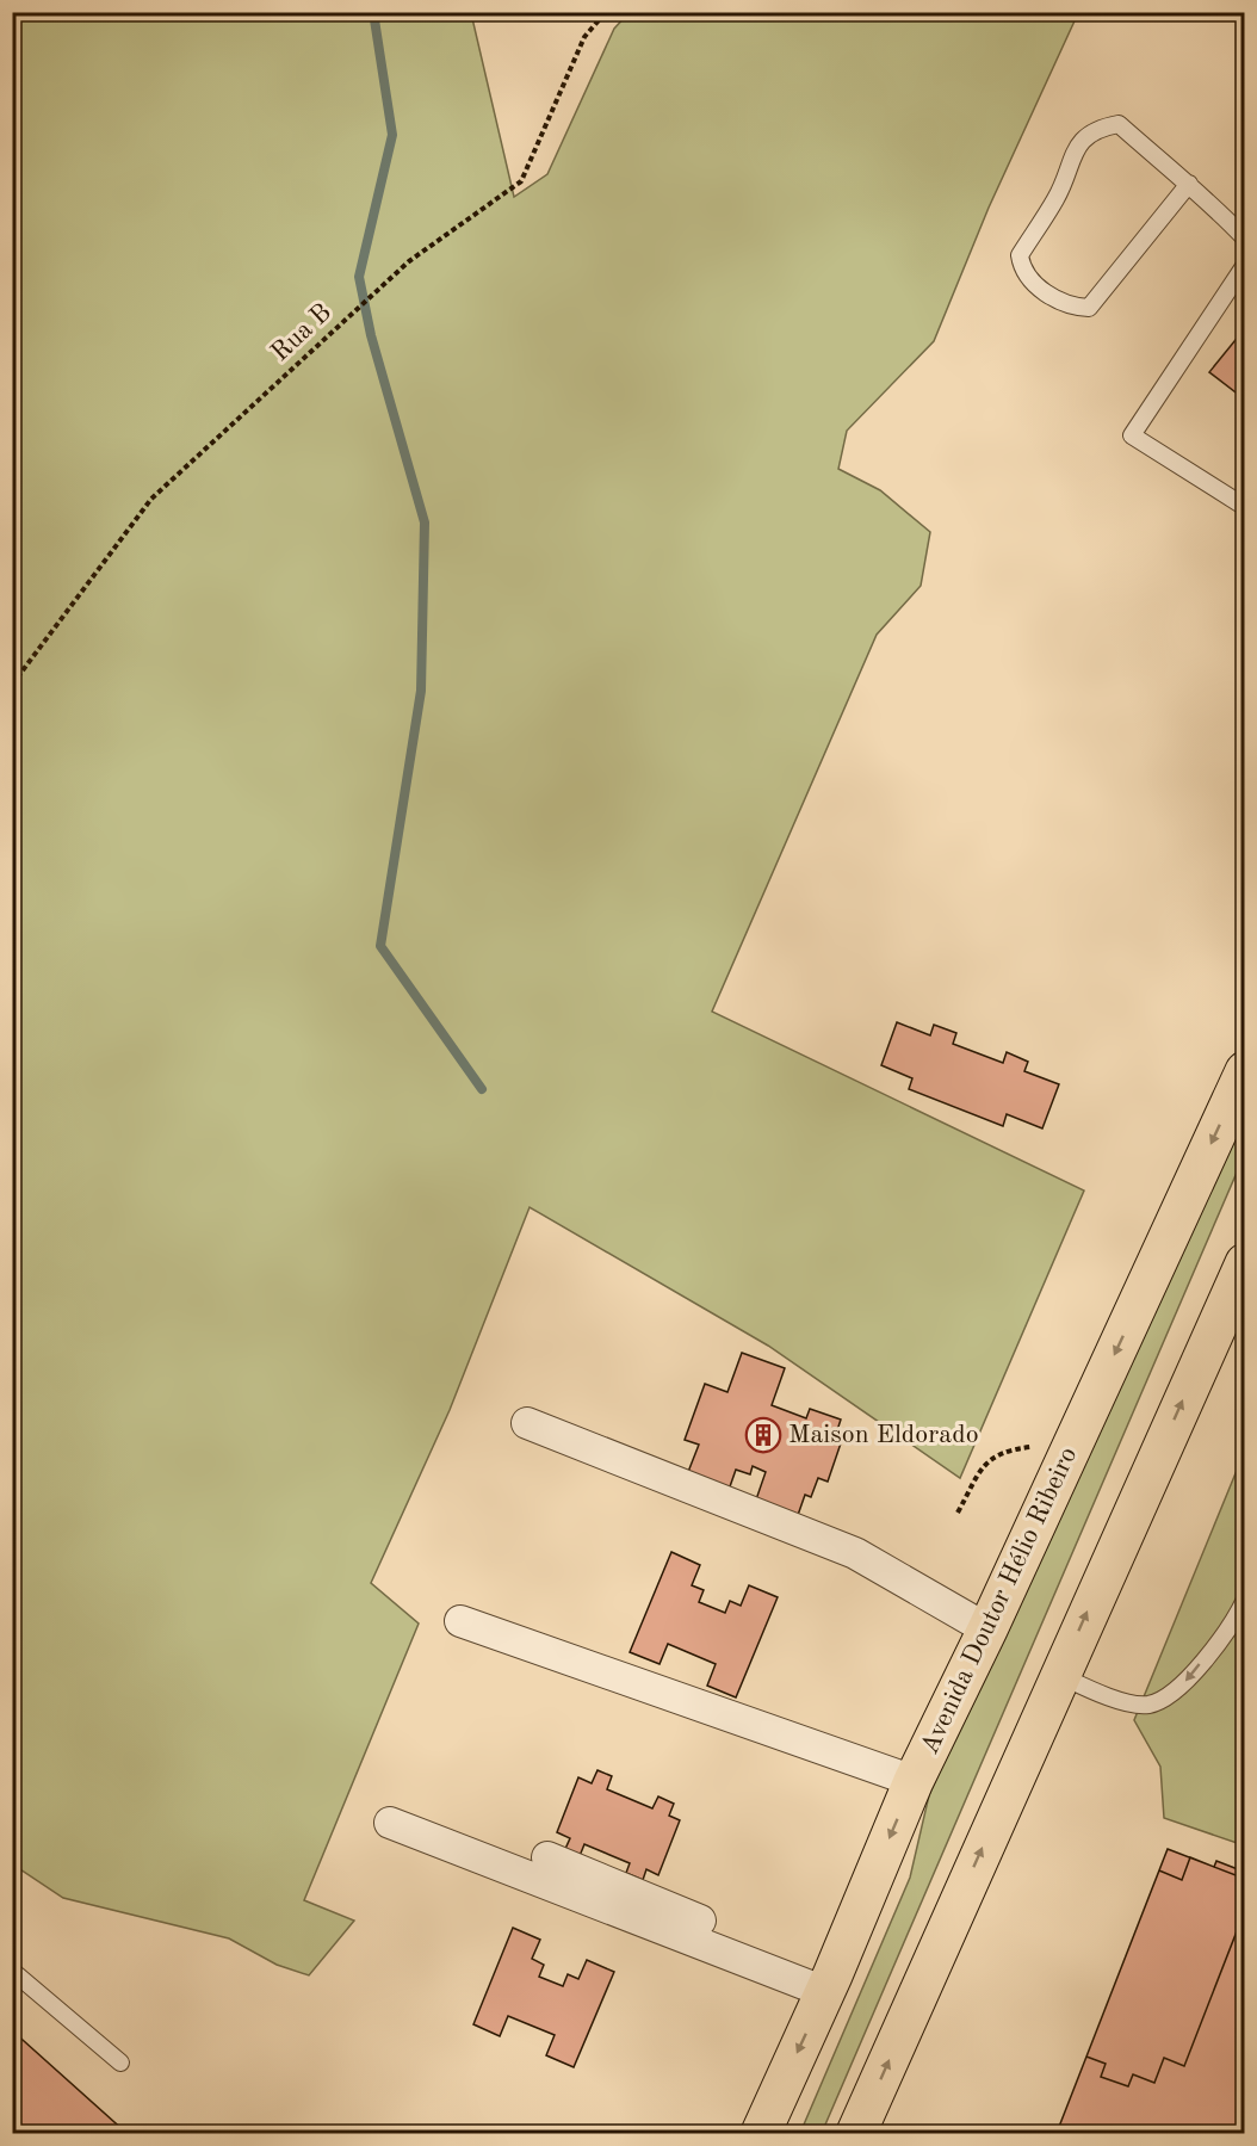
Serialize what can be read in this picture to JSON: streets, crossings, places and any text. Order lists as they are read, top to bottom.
{
  "streets": {
    "main road": ["Avenida Doutor Hélio Ribeiro"],
    "path": ["Rua B"]
  },
  "places": {
    "building": ["Maison Eldorado"]
  }
}
